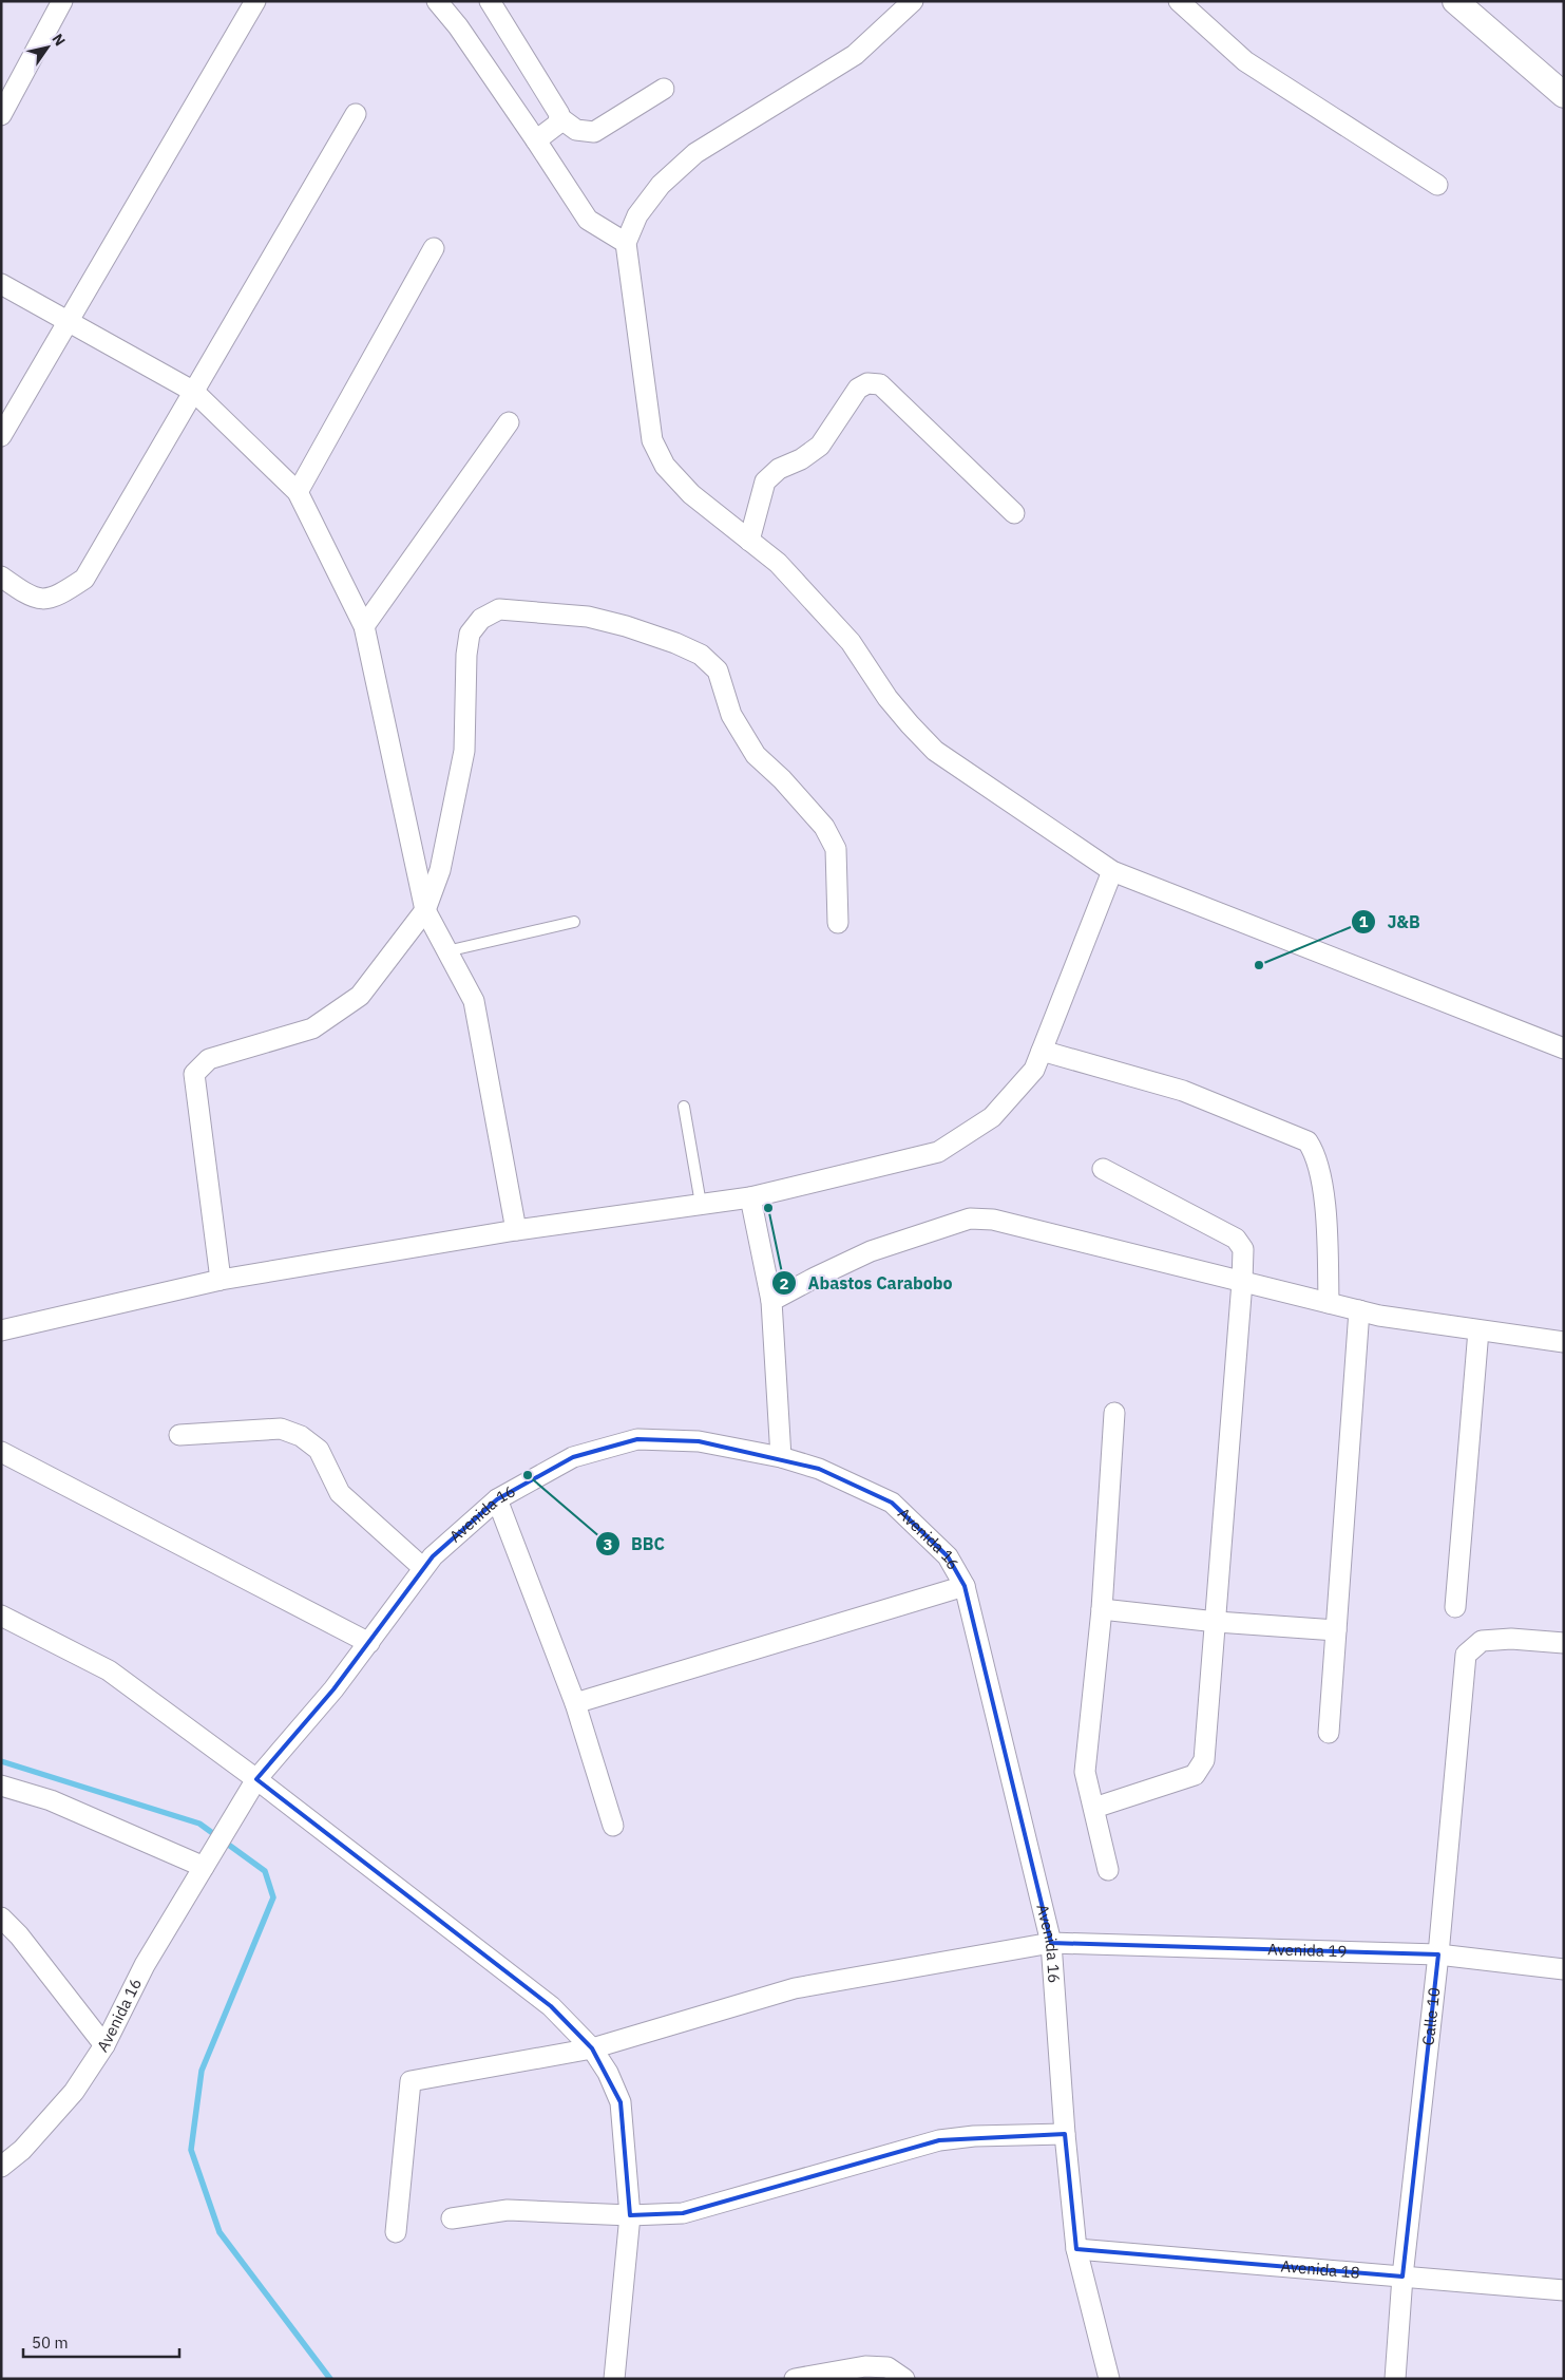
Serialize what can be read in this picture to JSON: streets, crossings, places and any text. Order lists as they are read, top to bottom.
{
  "streets": {
    "street": [
      "Avenida 16",
      "Avenida 19",
      "Calle 10",
      "Avenida 18"
    ]
  },
  "crossings": [
    ["Avenida 16", "Avenida 19"],
    ["Avenida 16", "Avenida 18"],
    ["Avenida 19", "Calle 10"],
    ["Calle 10", "Avenida 18"]
  ],
  "places": ["J&B", "Abastos Carabobo", "BBC"],
  "scale_bar": "50 m",
  "north": "top right"
}
